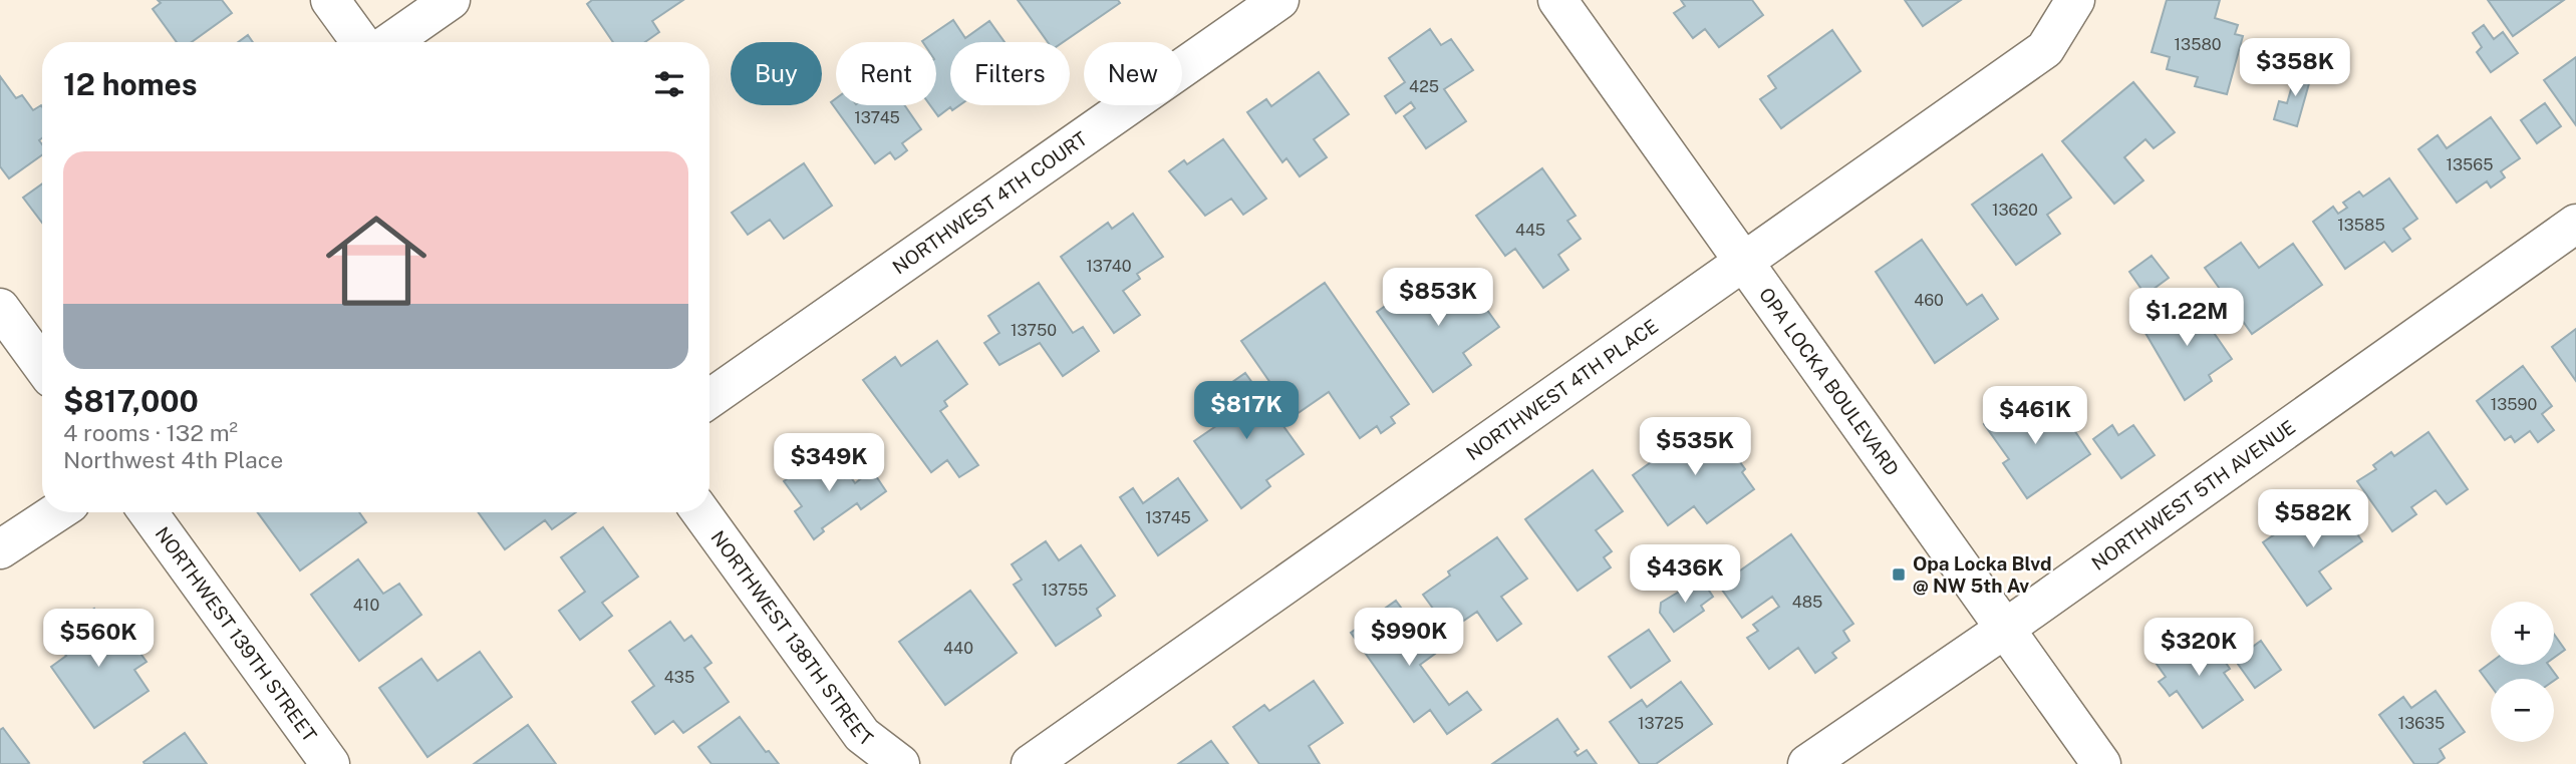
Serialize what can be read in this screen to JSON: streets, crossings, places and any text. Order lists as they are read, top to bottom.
{
  "streets": {
    "street": [
      "NORTHWEST 4TH COURT",
      "OPA LOCKA BOULEVARD",
      "NORTHWEST 4TH PLACE",
      "NORTHWEST 5TH AVENUE",
      "NORTHWEST 139TH STREET",
      "NORTHWEST 138TH STREET"
    ]
  },
  "crossings": [
    ["OPA LOCKA BOULEVARD", "NORTHWEST 4TH PLACE"],
    ["OPA LOCKA BOULEVARD", "NORTHWEST 5TH AVENUE"]
  ],
  "places": {
    "transit": ["Opa Locka Blvd @ NW 5th Av"]
  },
  "house_numbers": [
    "13580",
    "425",
    "13745",
    "13565",
    "13620",
    "13585",
    "445",
    "13740",
    "460",
    "13750",
    "13590",
    "13745",
    "13755",
    "485",
    "410",
    "440",
    "435",
    "13725",
    "13635"
  ],
  "page": {
    "price": [
      "$358K",
      "$853K",
      "$1.22M",
      "$817K",
      "$461K",
      "$535K",
      "$349K",
      "$582K",
      "$436K",
      "$990K",
      "$560K",
      "$320K"
    ],
    "chip": [
      "Buy",
      "Rent",
      "Filters",
      "New"
    ],
    "heading": "12 homes",
    "list": [
      {
        "name": "$817,000",
        "note": "4 rooms · 132 m² · Northwest 4th Place"
      }
    ],
    "map_buttons": ["+", "−"]
  }
}
